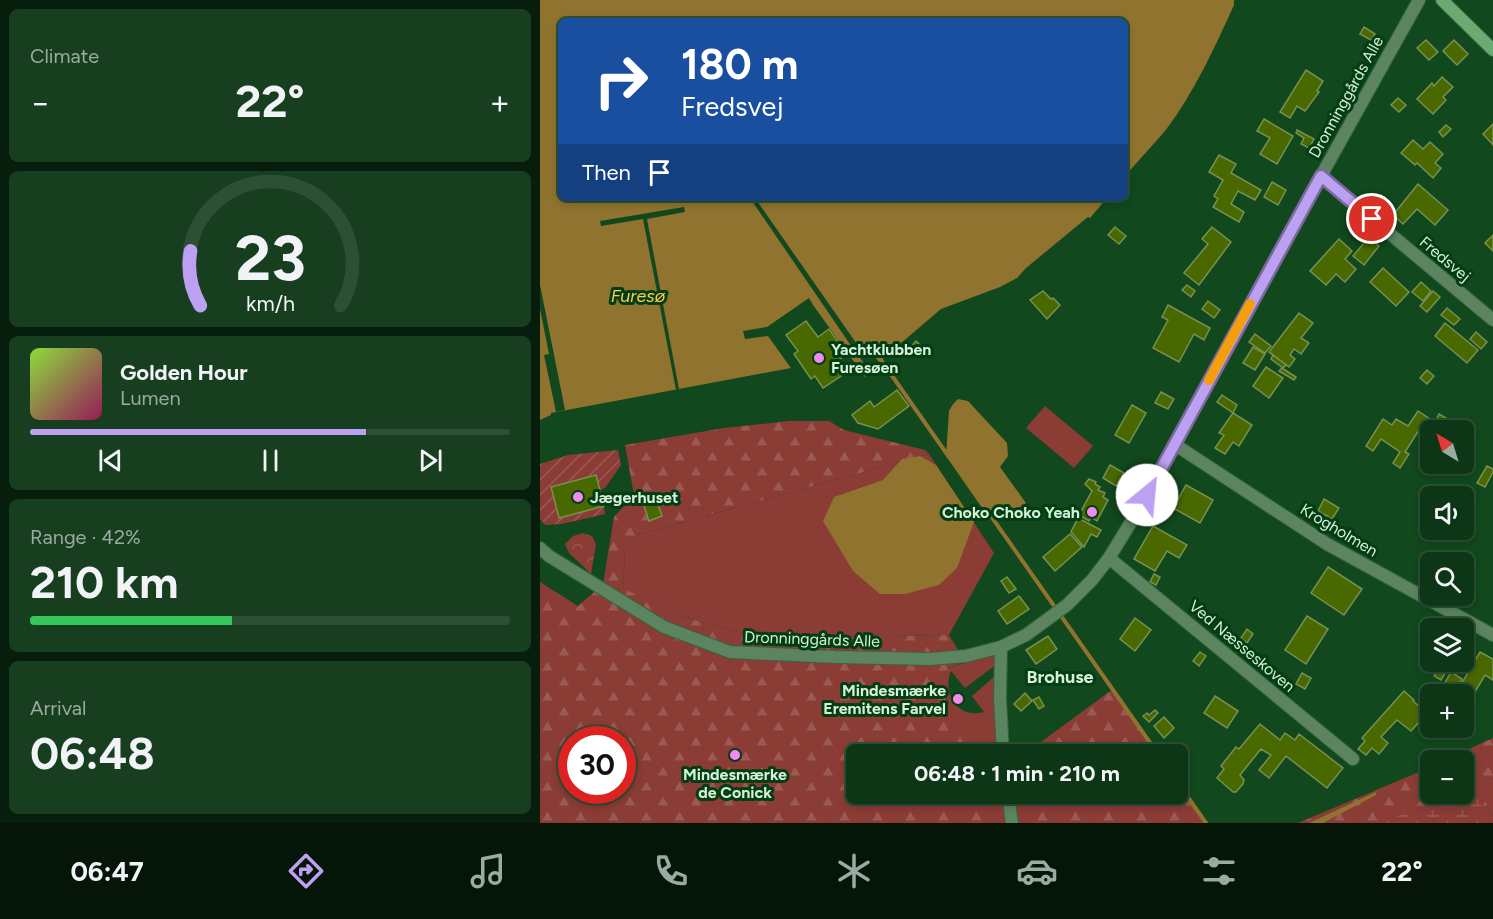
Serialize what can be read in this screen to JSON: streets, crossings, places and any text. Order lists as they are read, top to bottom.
{
  "streets": {
    "street": [
      "Dronninggårds Alle",
      "Fredsvej",
      "Krogholmen",
      "Ved Næsseskoven"
    ]
  },
  "crossings": [
    ["Dronninggårds Alle", "Fredsvej"],
    ["Dronninggårds Alle", "Krogholmen"],
    ["Dronninggårds Alle", "Ved Næsseskoven"]
  ],
  "districts": ["Brohuse"],
  "water": ["Furesø"],
  "places": [
    "Yachtklubben Furesøen",
    "Jægerhuset",
    "Choko Choko Yeah",
    "Mindesmærke Eremitens Farvel",
    "Mindesmærke de Conick"
  ],
  "north": "top left",
  "page": {
    "tile": [
      "Climate",
      ["Range · 42%", "210 km"],
      ["Arrival", "06:48"]
    ],
    "turn": ["180 m", "Fredsvej"],
    "heat": ["−", "22°", "+"],
    "then": "Then",
    "song": ["Golden Hour", "Lumen"],
    "map_buttons": ["+", "−"],
    "limit": "30",
    "trip": "06:48 · 1 min · 210 m",
    "tabs": ["06:47", "22°"],
    "gauge": ["23", "km/h"]
  }
}
